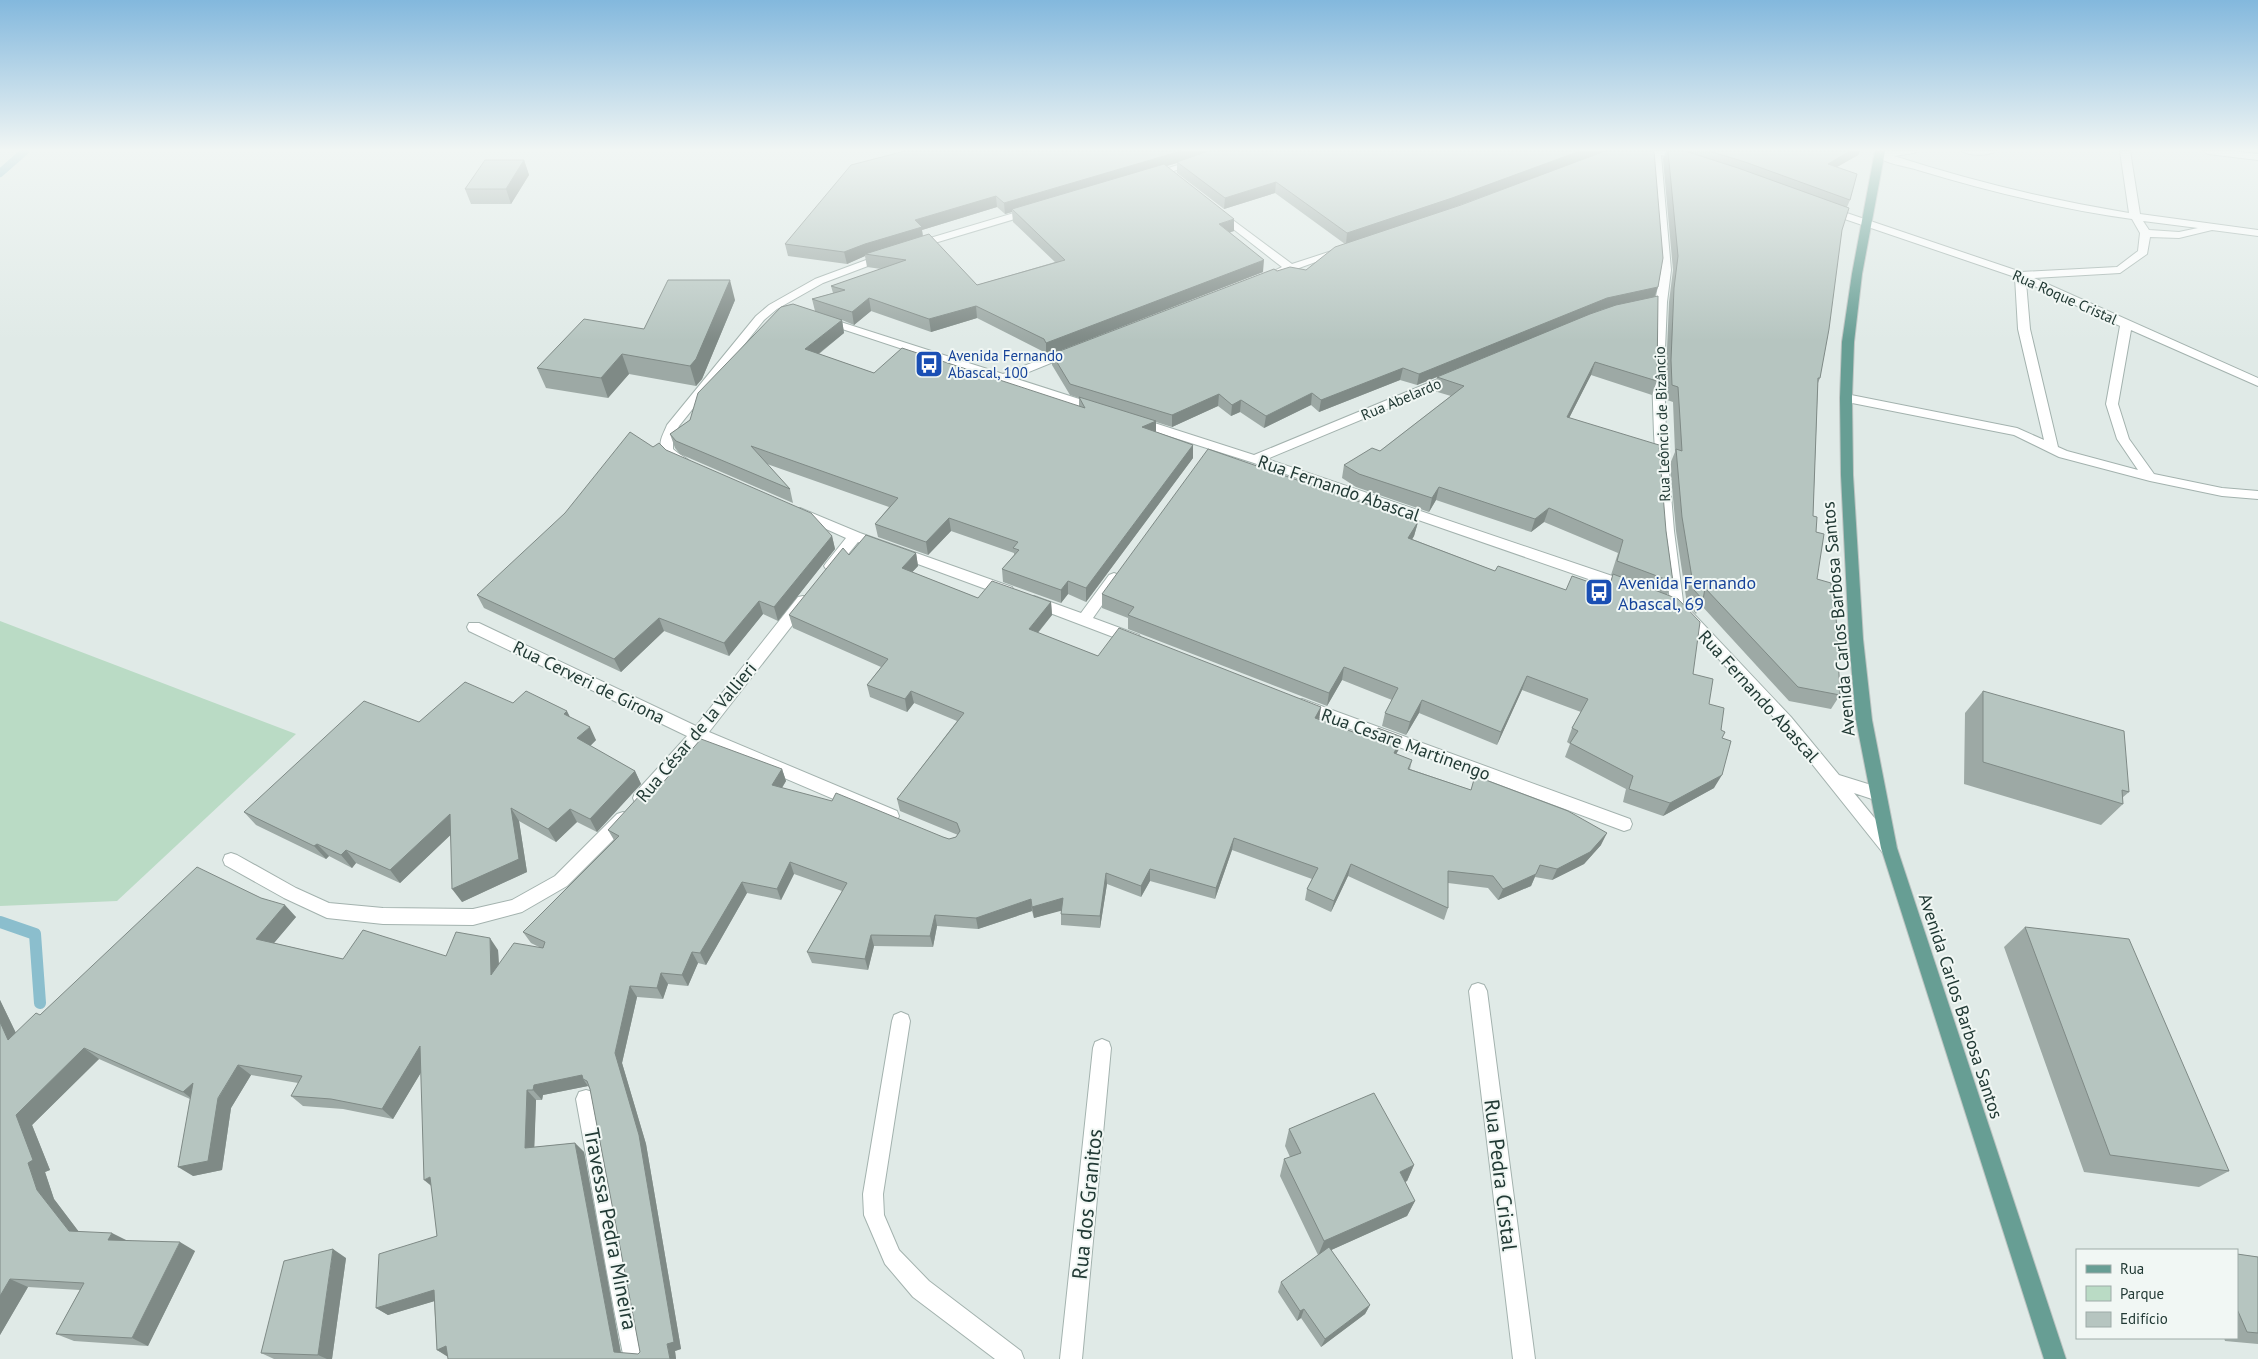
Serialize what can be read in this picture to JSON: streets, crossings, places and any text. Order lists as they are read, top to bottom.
{
  "streets": {
    "main road": ["Avenida Carlos Barbosa Santos"],
    "street": [
      "Rua Roque Cristal",
      "Rua Abelardo",
      "Rua Leôncio de Bizâncio",
      "Rua Fernando Abascal",
      "Rua Cerveri de Girona",
      "Rua César de la Vallieri",
      "Rua Cesare Martinengo",
      "Rua Pedra Cristal",
      "Rua dos Granitos",
      "Travessa Pedra Mineira"
    ]
  },
  "crossings": [
    ["Rua Roque Cristal", "Avenida Carlos Barbosa Santos"],
    ["Rua Abelardo", "Rua Fernando Abascal"],
    ["Rua Leôncio de Bizâncio", "Rua Fernando Abascal"],
    ["Rua Fernando Abascal", "Avenida Carlos Barbosa Santos"],
    ["Rua Cerveri de Girona", "Rua César de la Vallieri"]
  ],
  "places": {
    "bus stop": ["Avenida Fernando Abascal, 100", "Avenida Fernando Abascal, 69"]
  },
  "legend": ["Rua", "Parque", "Edifício"]
}
